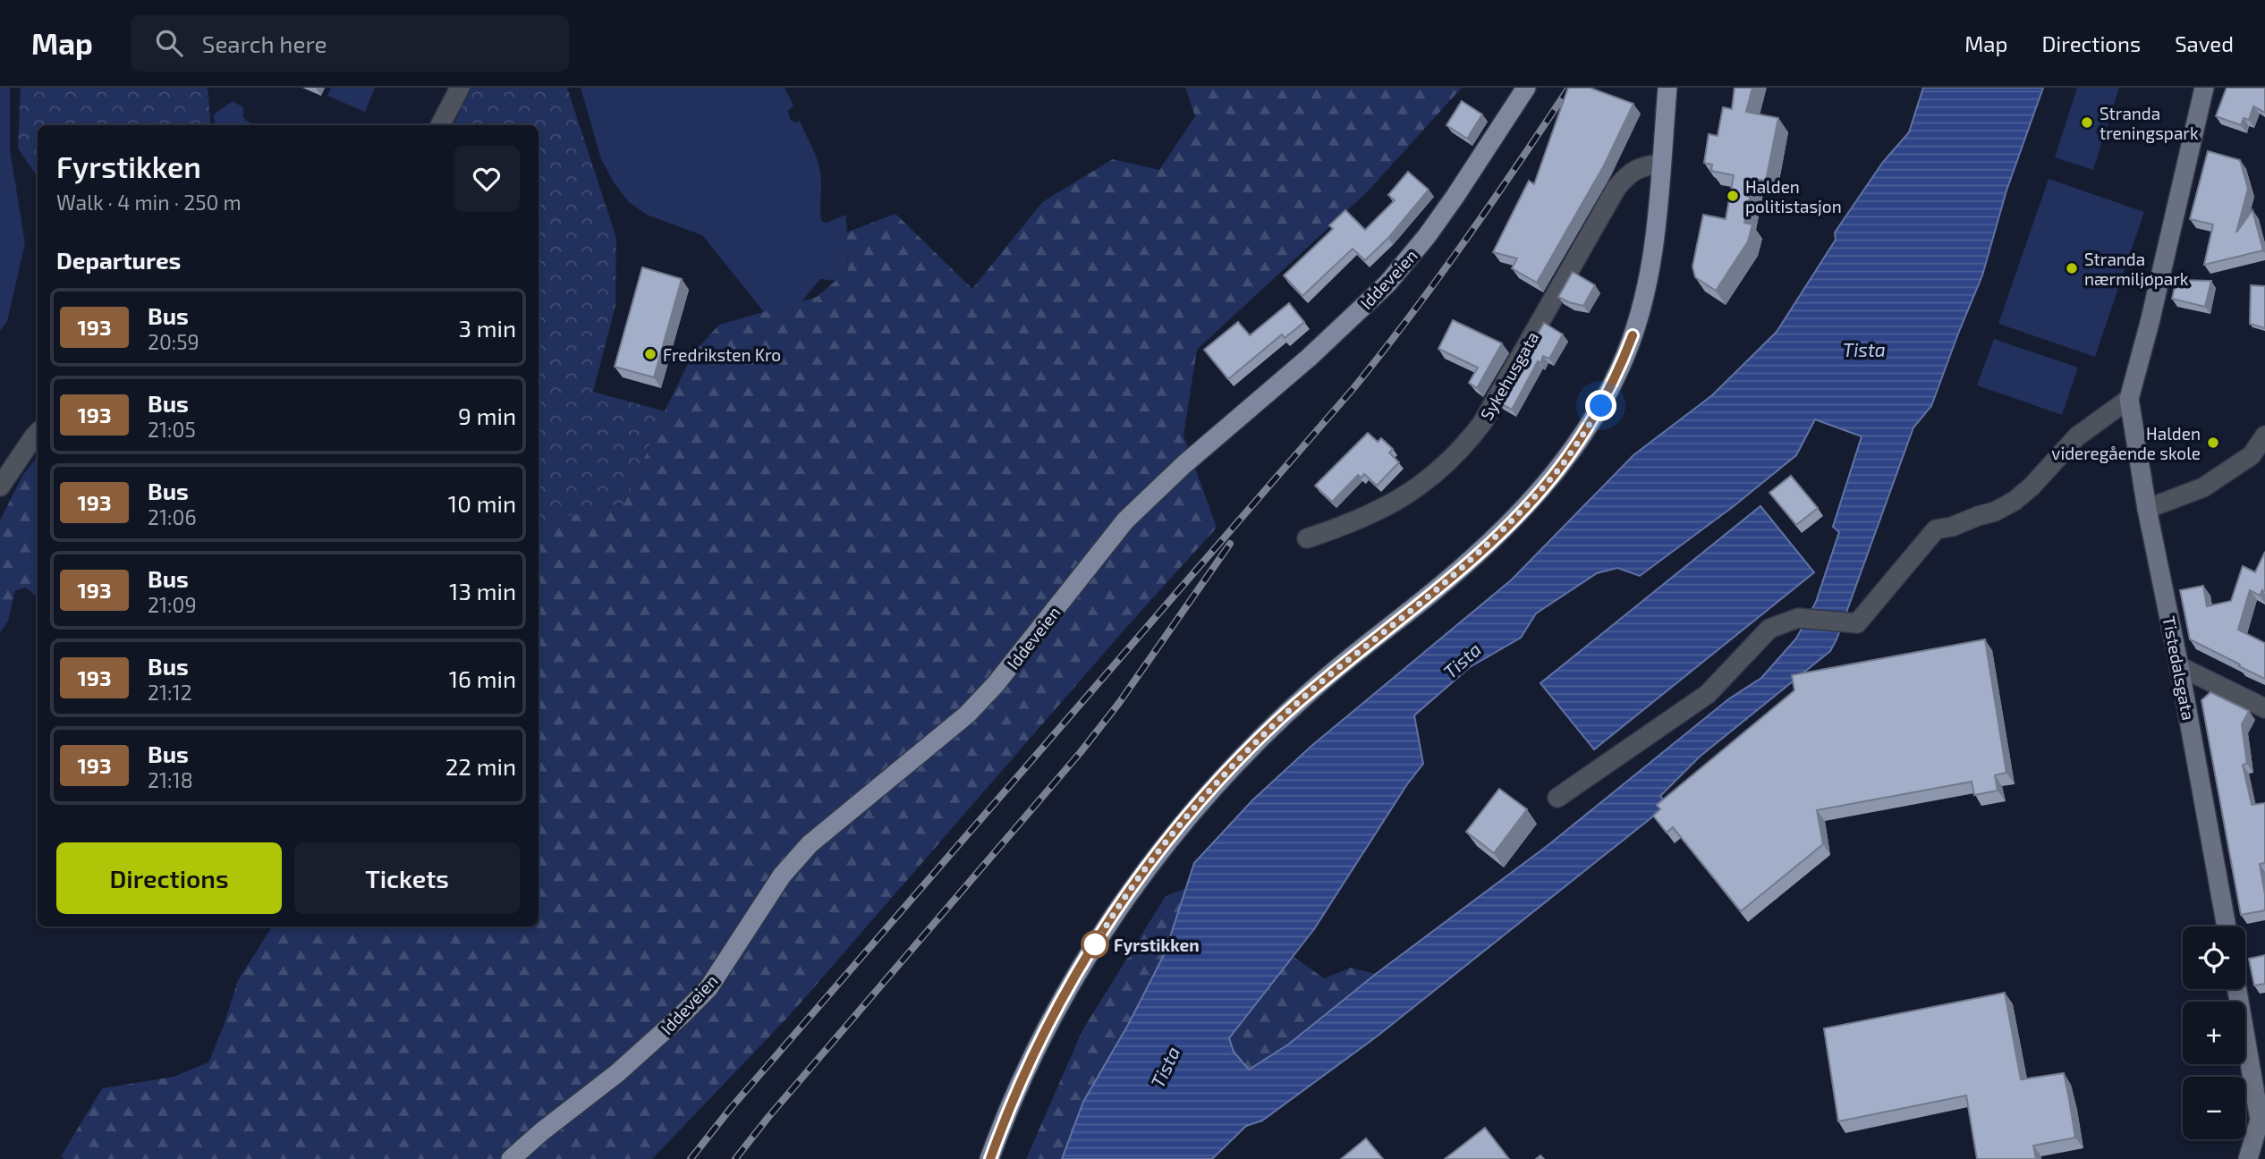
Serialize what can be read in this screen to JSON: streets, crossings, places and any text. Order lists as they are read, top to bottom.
{
  "streets": {
    "main road": ["Iddeveien"],
    "street": ["Sykehusgata", "Tistedalsgata"]
  },
  "water": ["Tista"],
  "places": [
    "Stranda treningspark",
    "Halden politistasjon",
    "Stranda nærmiljøpark",
    "Fredriksten Kro",
    "Halden videregående skole",
    "Fyrstikken"
  ],
  "lines": ["bus line 193"],
  "page": {
    "header": "Map",
    "search": "Search here",
    "nav": ["Map", "Directions", "Saved"],
    "heading": [
      ["Fyrstikken", "Walk · 4 min · 250 m"],
      "Departures"
    ],
    "list": [
      {
        "mark": "193",
        "name": "Bus",
        "note": "20:59",
        "value": "3 min"
      },
      {
        "mark": "193",
        "name": "Bus",
        "note": "21:05",
        "value": "9 min"
      },
      {
        "mark": "193",
        "name": "Bus",
        "note": "21:06",
        "value": "10 min"
      },
      {
        "mark": "193",
        "name": "Bus",
        "note": "21:09",
        "value": "13 min"
      },
      {
        "mark": "193",
        "name": "Bus",
        "note": "21:12",
        "value": "16 min"
      },
      {
        "mark": "193",
        "name": "Bus",
        "note": "21:18",
        "value": "22 min"
      }
    ],
    "buttons": ["Directions", "Tickets"],
    "map_buttons": ["+", "−"]
  }
}
